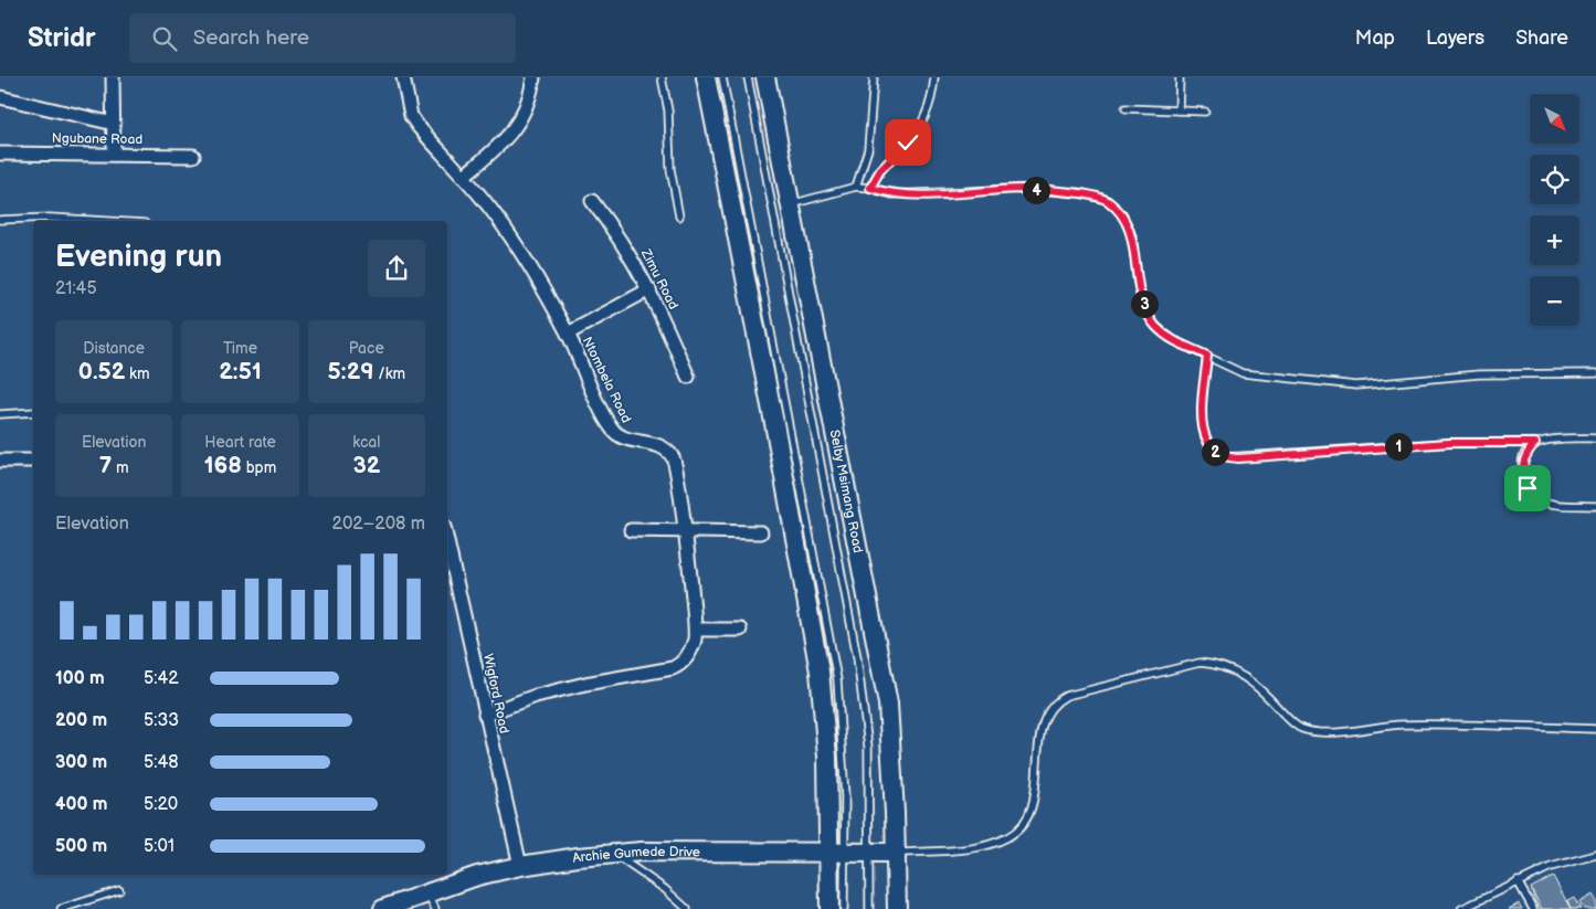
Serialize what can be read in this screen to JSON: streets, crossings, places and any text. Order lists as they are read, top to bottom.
{
  "streets": {
    "main road": ["Selby Msimang Road", "Archie Gumede Drive"],
    "street": [
      "Ngubane Road",
      "Zimu Road",
      "Ntombela Road",
      "Wigford Road"
    ]
  },
  "crossings": [
    ["Ntombela Road", "Wigford Road"],
    ["Selby Msimang Road", "Archie Gumede Drive"],
    ["Wigford Road", "Archie Gumede Drive"]
  ],
  "north": "bottom right",
  "page": {
    "header": "Stridr",
    "search": "Search here",
    "nav": ["Map", "Layers", "Share"],
    "map_buttons": ["+", "−"],
    "pins": [
      "4",
      "3",
      "1",
      "2"
    ],
    "heading": ["Evening run", "21:45"],
    "stats": [
      ["Distance", "0.52 km"],
      ["Time", "2:51"],
      ["Pace", "5:29 /km"],
      ["Elevation", "7 m"],
      ["Heart rate", "168 bpm"],
      ["kcal", "32"]
    ],
    "chart": ["Elevation", "202–208 m"],
    "list": [
      {
        "name": "100 m",
        "note": "5:42"
      },
      {
        "name": "200 m",
        "note": "5:33"
      },
      {
        "name": "300 m",
        "note": "5:48"
      },
      {
        "name": "400 m",
        "note": "5:20"
      },
      {
        "name": "500 m",
        "note": "5:01"
      }
    ]
  }
}
